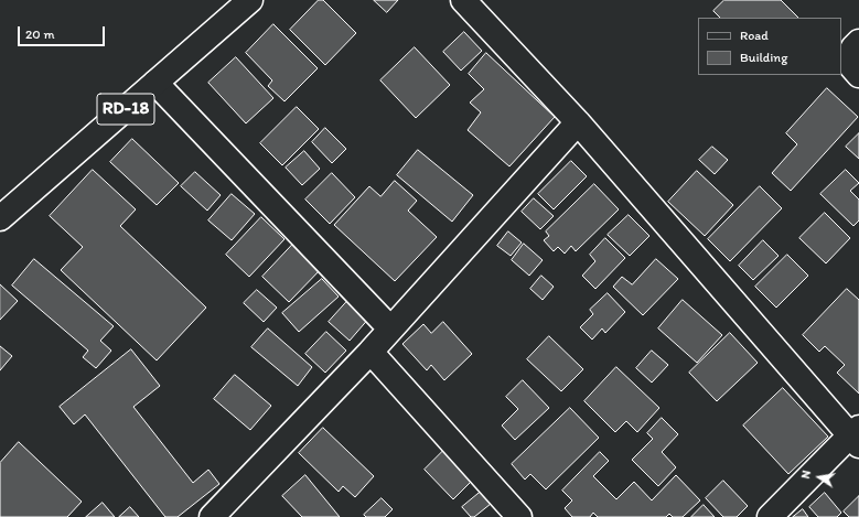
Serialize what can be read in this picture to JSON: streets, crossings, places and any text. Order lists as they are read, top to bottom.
{
  "streets": {
    "street": ["RD-18"]
  },
  "legend": ["Road", "Building"],
  "scale_bar": "20 m",
  "north": "left"
}
